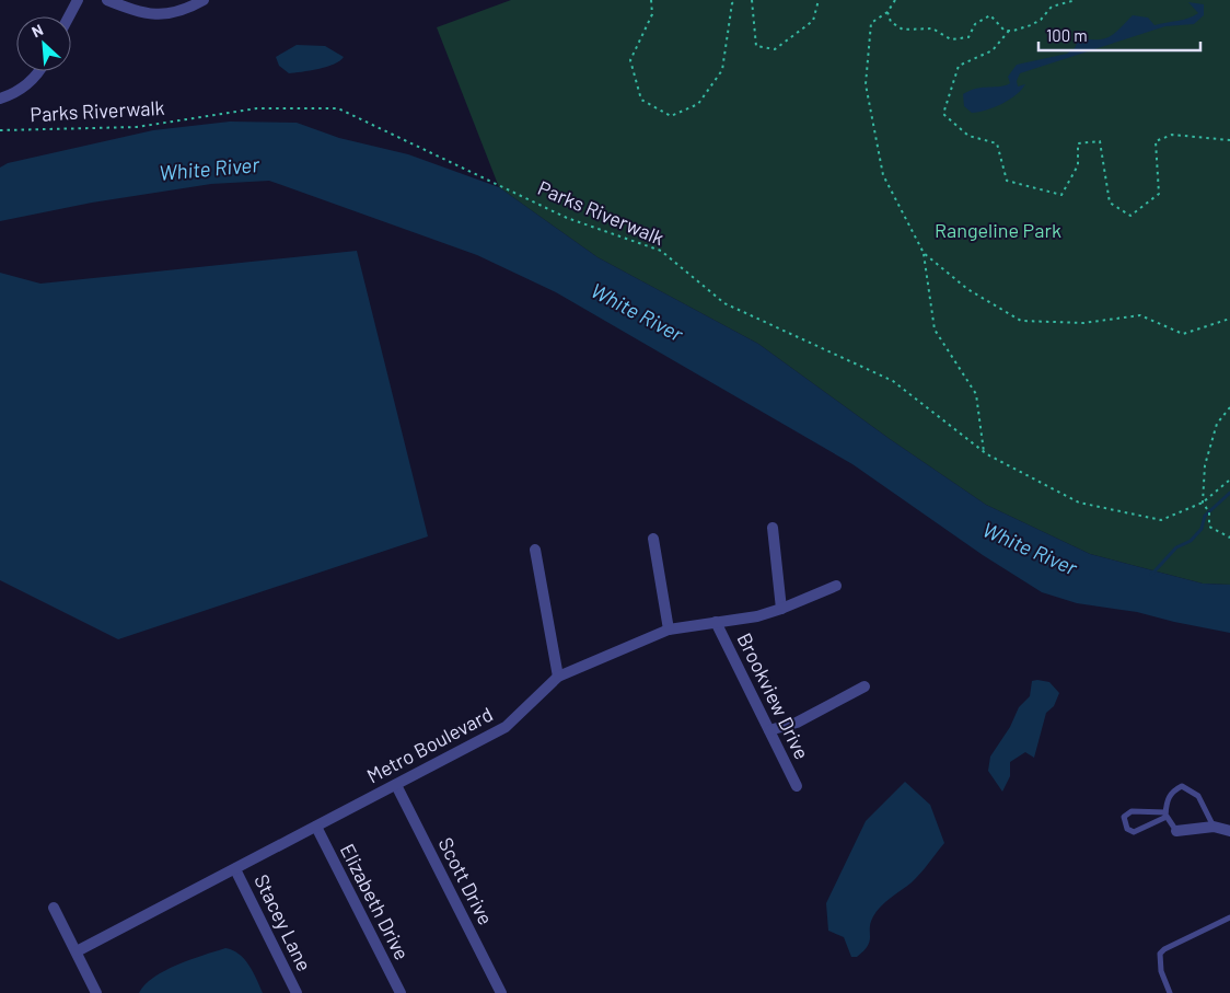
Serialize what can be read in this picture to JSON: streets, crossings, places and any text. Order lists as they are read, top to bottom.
{
  "streets": {
    "street": [
      "Brookview Drive",
      "Metro Boulevard",
      "Scott Drive",
      "Elizabeth Drive",
      "Stacey Lane"
    ],
    "path": ["Parks Riverwalk"]
  },
  "crossings": [
    ["Brookview Drive", "Metro Boulevard"],
    ["Metro Boulevard", "Scott Drive"],
    ["Metro Boulevard", "Elizabeth Drive"],
    ["Metro Boulevard", "Stacey Lane"]
  ],
  "water": ["White River"],
  "parks": ["Rangeline Park"],
  "scale_bar": "100 m",
  "north": "top left"
}
